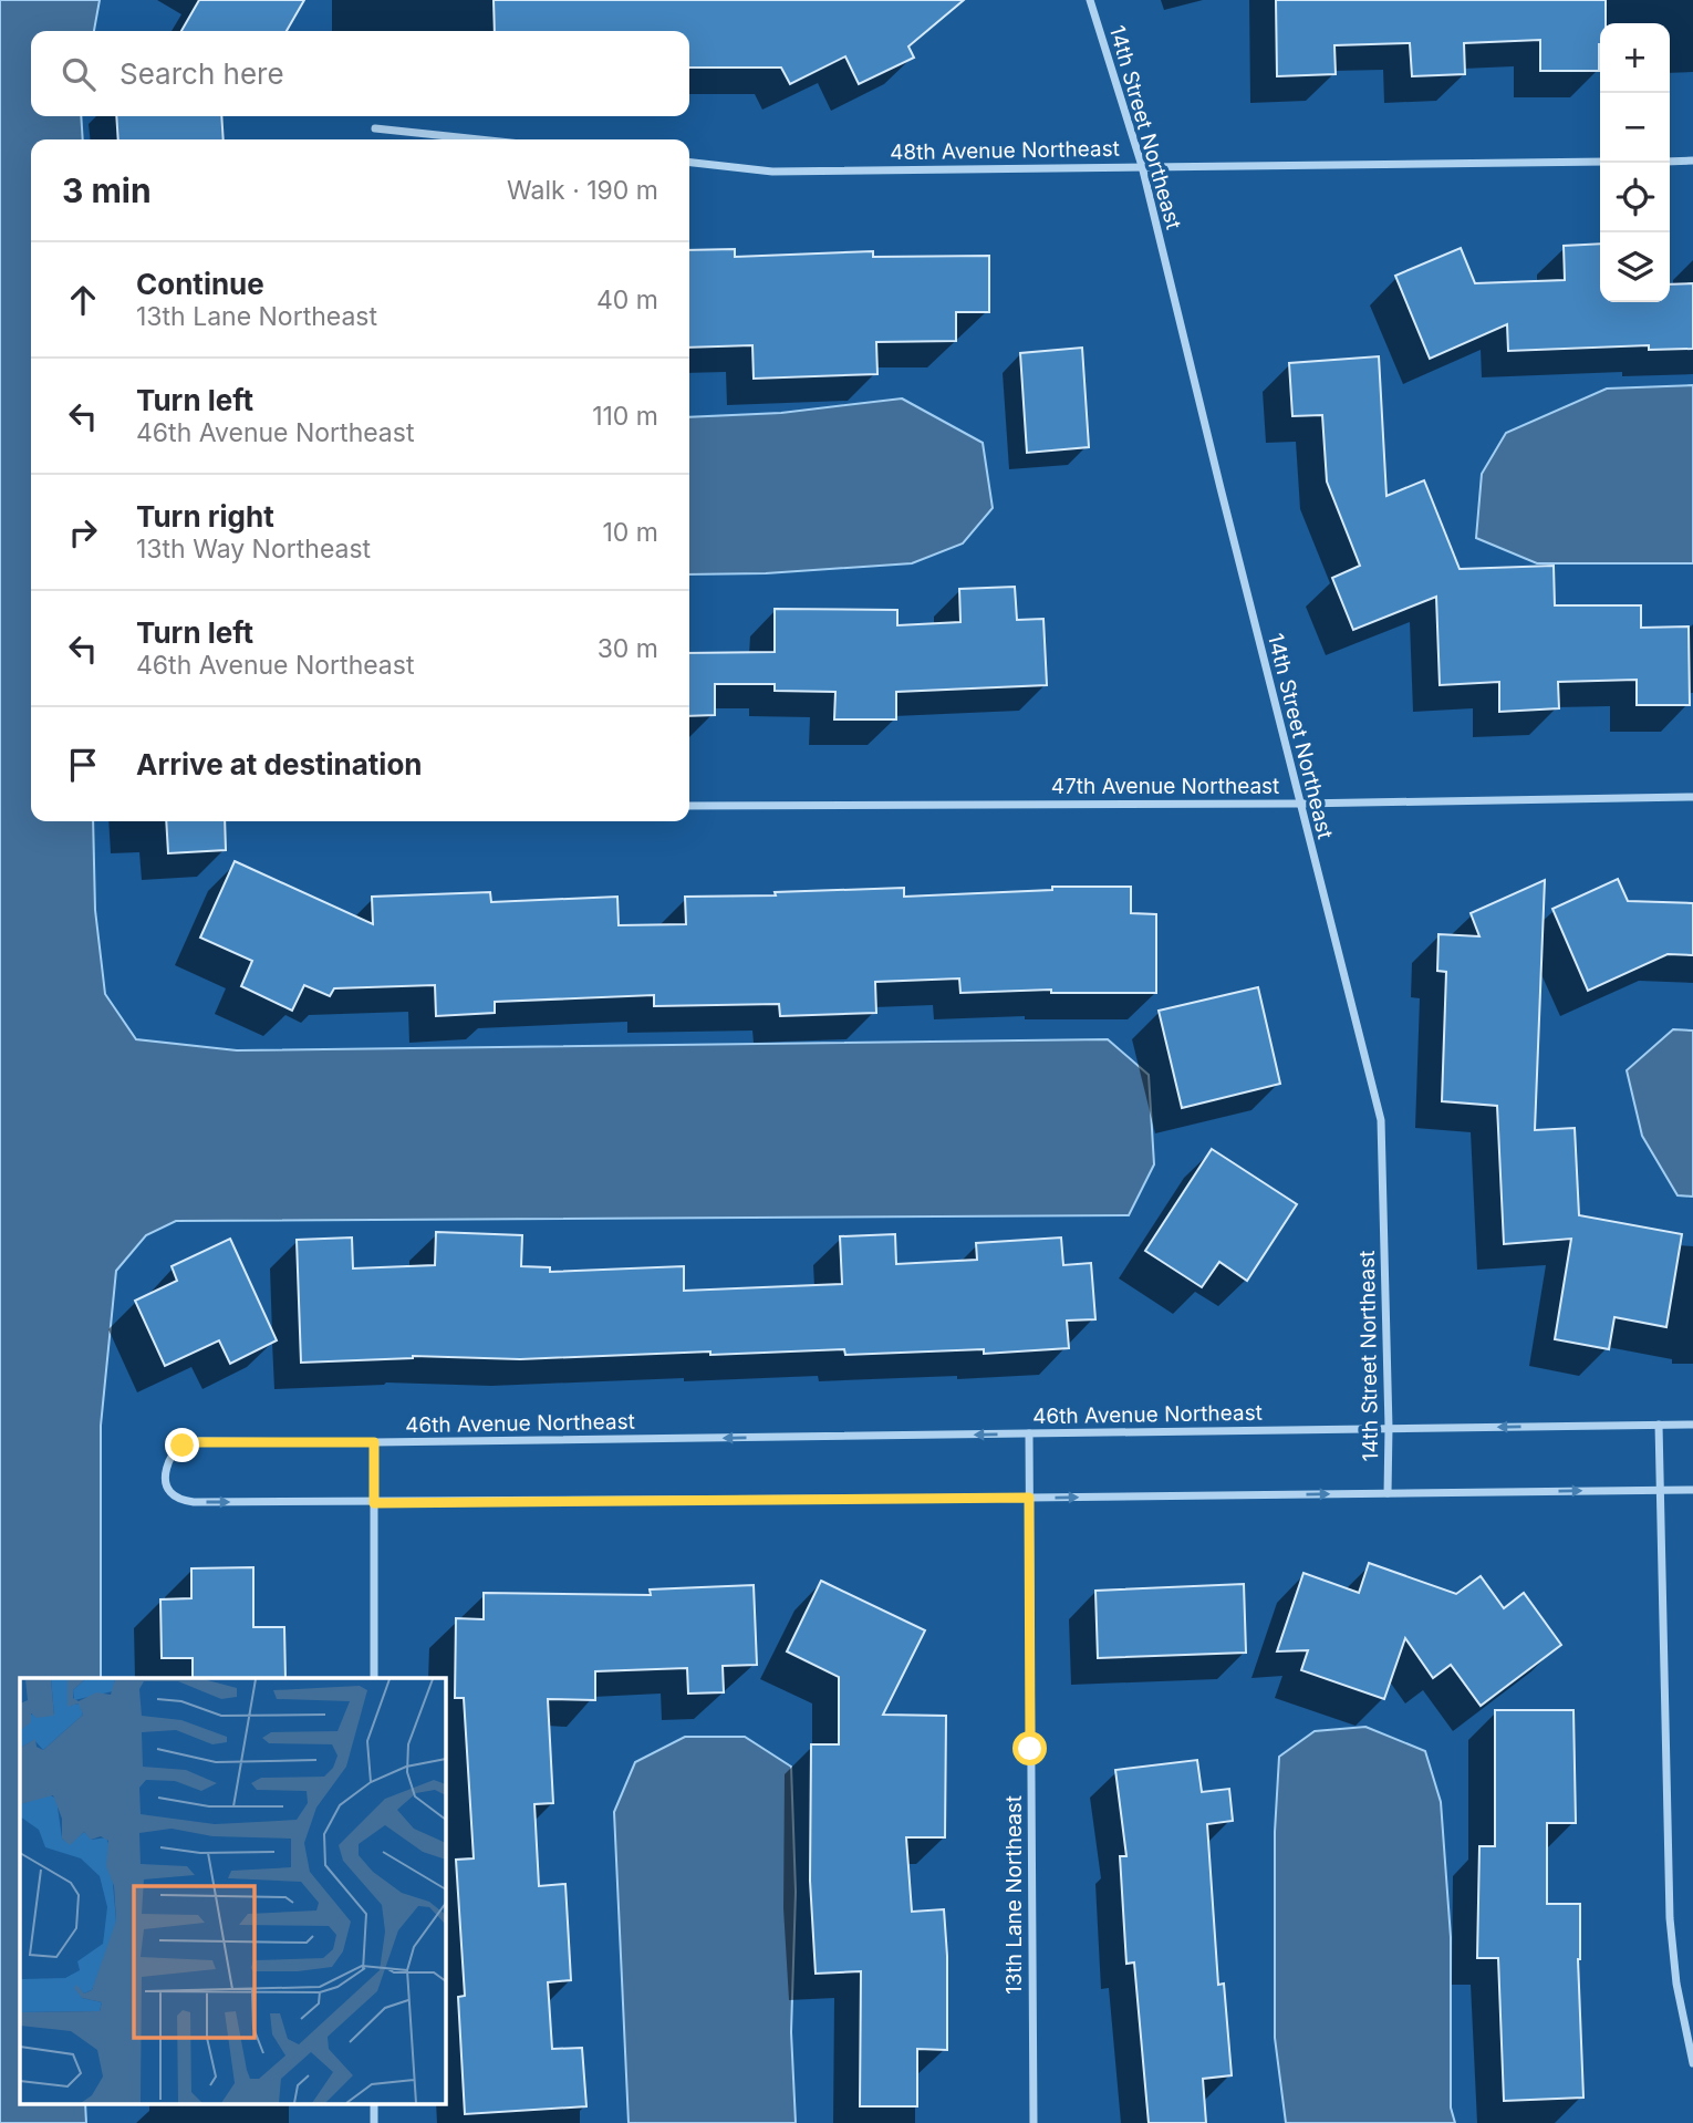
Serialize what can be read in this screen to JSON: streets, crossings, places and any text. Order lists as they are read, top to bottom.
{
  "streets": {
    "street": [
      "14th Street Northeast",
      "48th Avenue Northeast",
      "47th Avenue Northeast",
      "46th Avenue Northeast",
      "13th Lane Northeast"
    ]
  },
  "crossings": [
    ["14th Street Northeast", "48th Avenue Northeast"],
    ["14th Street Northeast", "47th Avenue Northeast"],
    ["14th Street Northeast", "46th Avenue Northeast"],
    ["46th Avenue Northeast", "13th Lane Northeast"]
  ],
  "page": {
    "map_buttons": ["+", "−"],
    "search": "Search here",
    "heading": ["3 min", "Walk · 190 m"],
    "list": [
      ["Continue", "13th Lane Northeast", "40 m"],
      ["Turn left", "46th Avenue Northeast", "110 m"],
      ["Turn right", "13th Way Northeast", "10 m"],
      ["Turn left", "46th Avenue Northeast", "30 m"],
      "Arrive at destination"
    ]
  }
}
